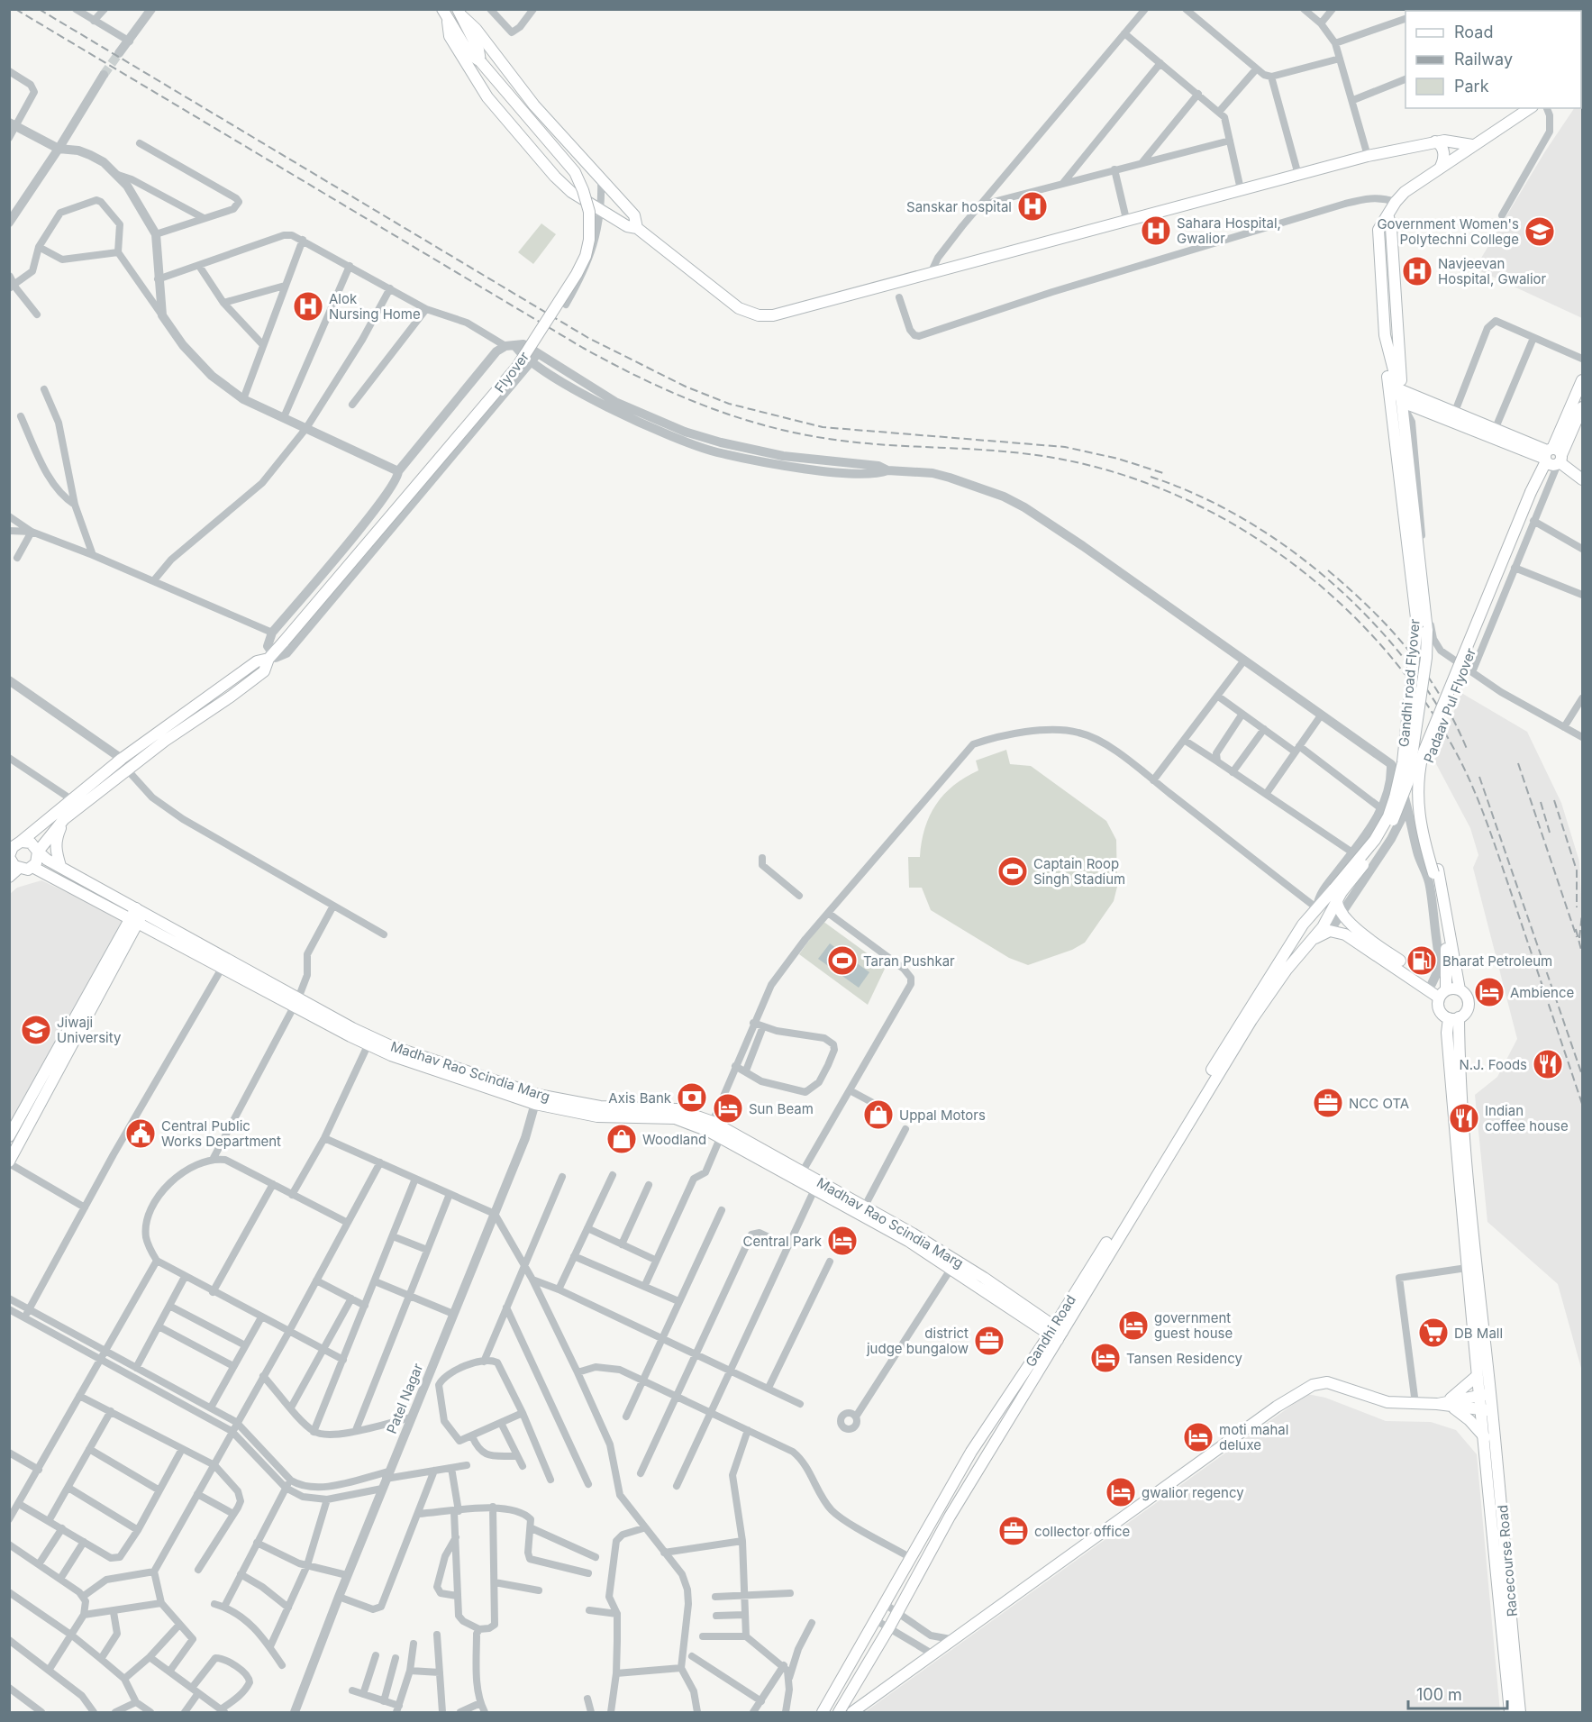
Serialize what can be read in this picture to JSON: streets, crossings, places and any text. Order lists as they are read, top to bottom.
{
  "streets": {
    "main road": [
      "Flyover",
      "Gandhi road Flyover",
      "Padaav Pul Flyover",
      "Madhav Rao Scindia Marg",
      "Gandhi Road",
      "Racecourse Road"
    ],
    "street": ["Patel Nagar"]
  },
  "crossings": [
    ["Flyover", "Madhav Rao Scindia Marg"],
    ["Gandhi road Flyover", "Gandhi Road"],
    ["Madhav Rao Scindia Marg", "Gandhi Road"],
    ["Madhav Rao Scindia Marg", "Patel Nagar"]
  ],
  "places": {
    "hospital": [
      "Sanskar hospital",
      "Sahara Hospital, Gwalior",
      "Navjeevan Hospital, Gwalior",
      "Alok Nursing Home"
    ],
    "school or university": ["Government Women's Polytechni College", "Jiwaji University"],
    "sports": ["Captain Roop Singh Stadium", "Taran Pushkar"],
    "fuel station": ["Bharat Petroleum"],
    "hotel": [
      "Ambience",
      "Sun Beam",
      "Central Park",
      "government guest house",
      "Tansen Residency",
      "moti mahal deluxe",
      "gwalior regency"
    ],
    "restaurant": ["N.J. Foods", "Indian coffee house"],
    "bank": ["Axis Bank"],
    "office": ["NCC OTA", "district judge bungalow", "collector office"],
    "shop": ["Uppal Motors", "Woodland"],
    "public building": ["Central Public Works Department"],
    "supermarket": ["DB Mall"]
  },
  "legend": ["Road", "Railway", "Park"],
  "scale_bar": "100 m"
}
